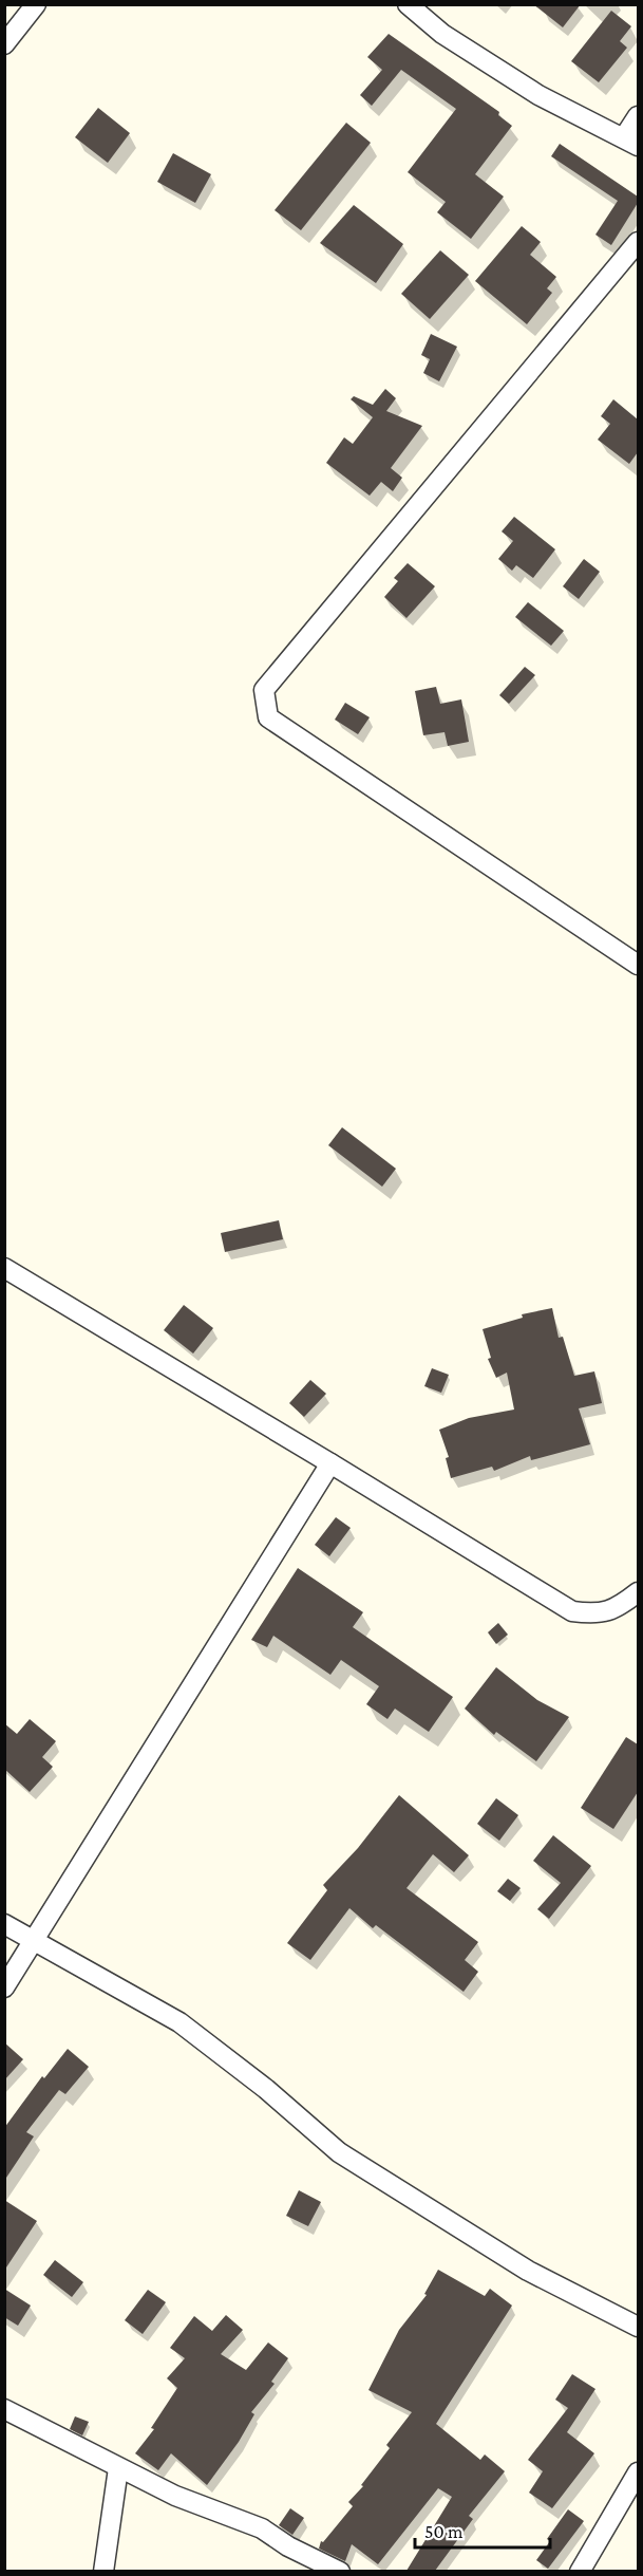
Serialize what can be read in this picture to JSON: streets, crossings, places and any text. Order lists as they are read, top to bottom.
{
  "scale_bar": "50 m"
}
